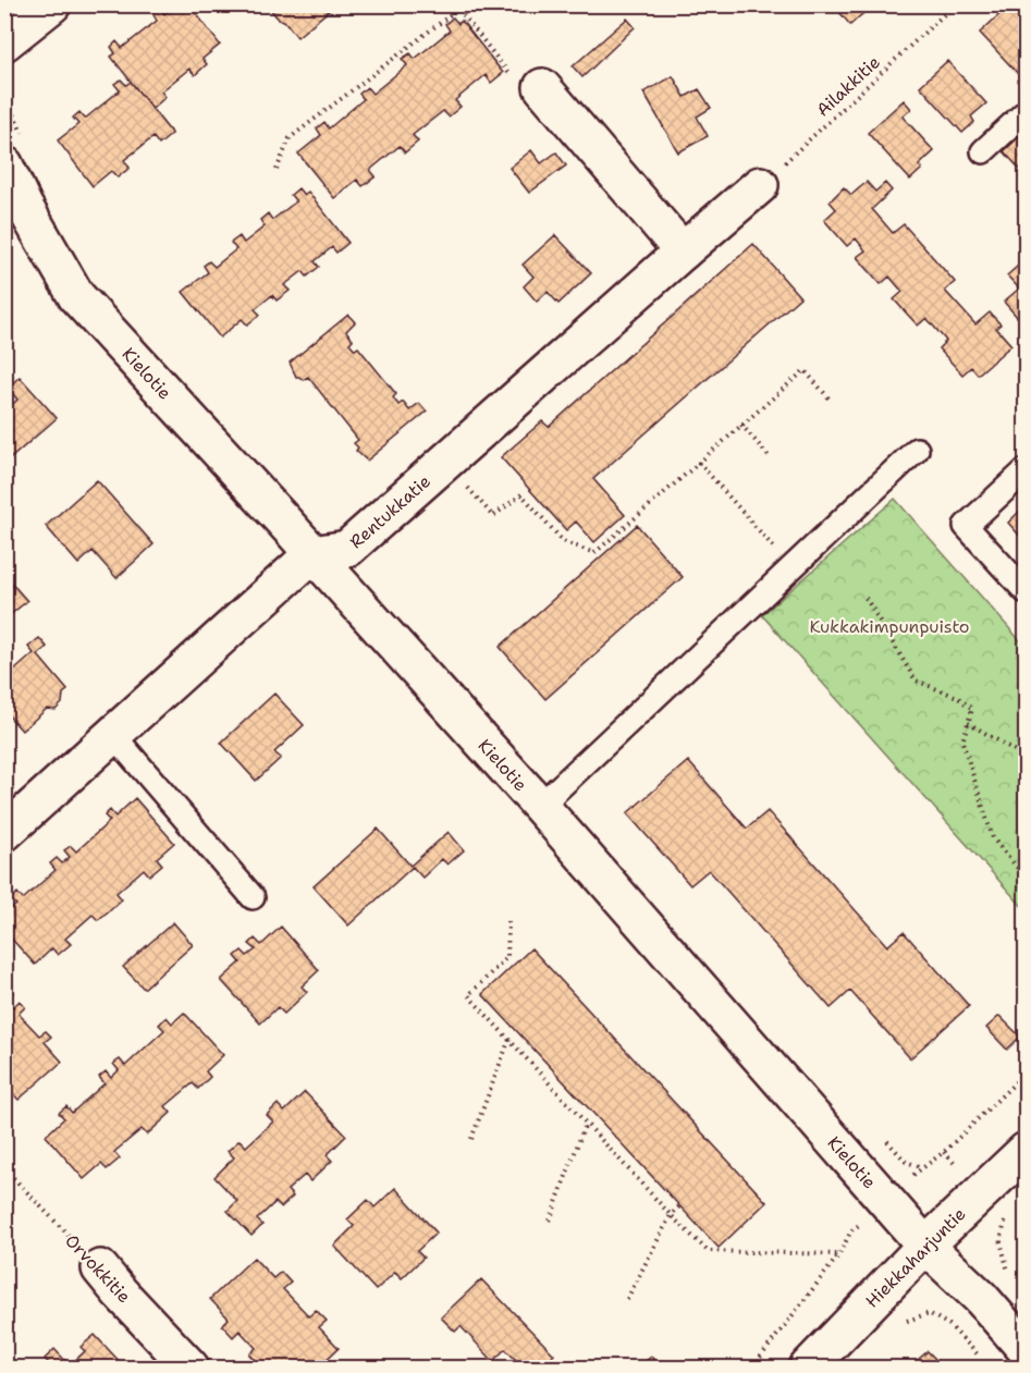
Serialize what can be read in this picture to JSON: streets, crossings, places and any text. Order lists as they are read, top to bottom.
{
  "streets": {
    "street": [
      "Kielotie",
      "Rentukkatie",
      "Hiekkaharjuntie",
      "Orvokkitie"
    ],
    "path": ["Ailakkitie"]
  },
  "crossings": [
    ["Ailakkitie", "Rentukkatie"],
    ["Kielotie", "Rentukkatie"],
    ["Kielotie", "Hiekkaharjuntie"]
  ],
  "parks": ["Kukkakimpunpuisto"]
}
